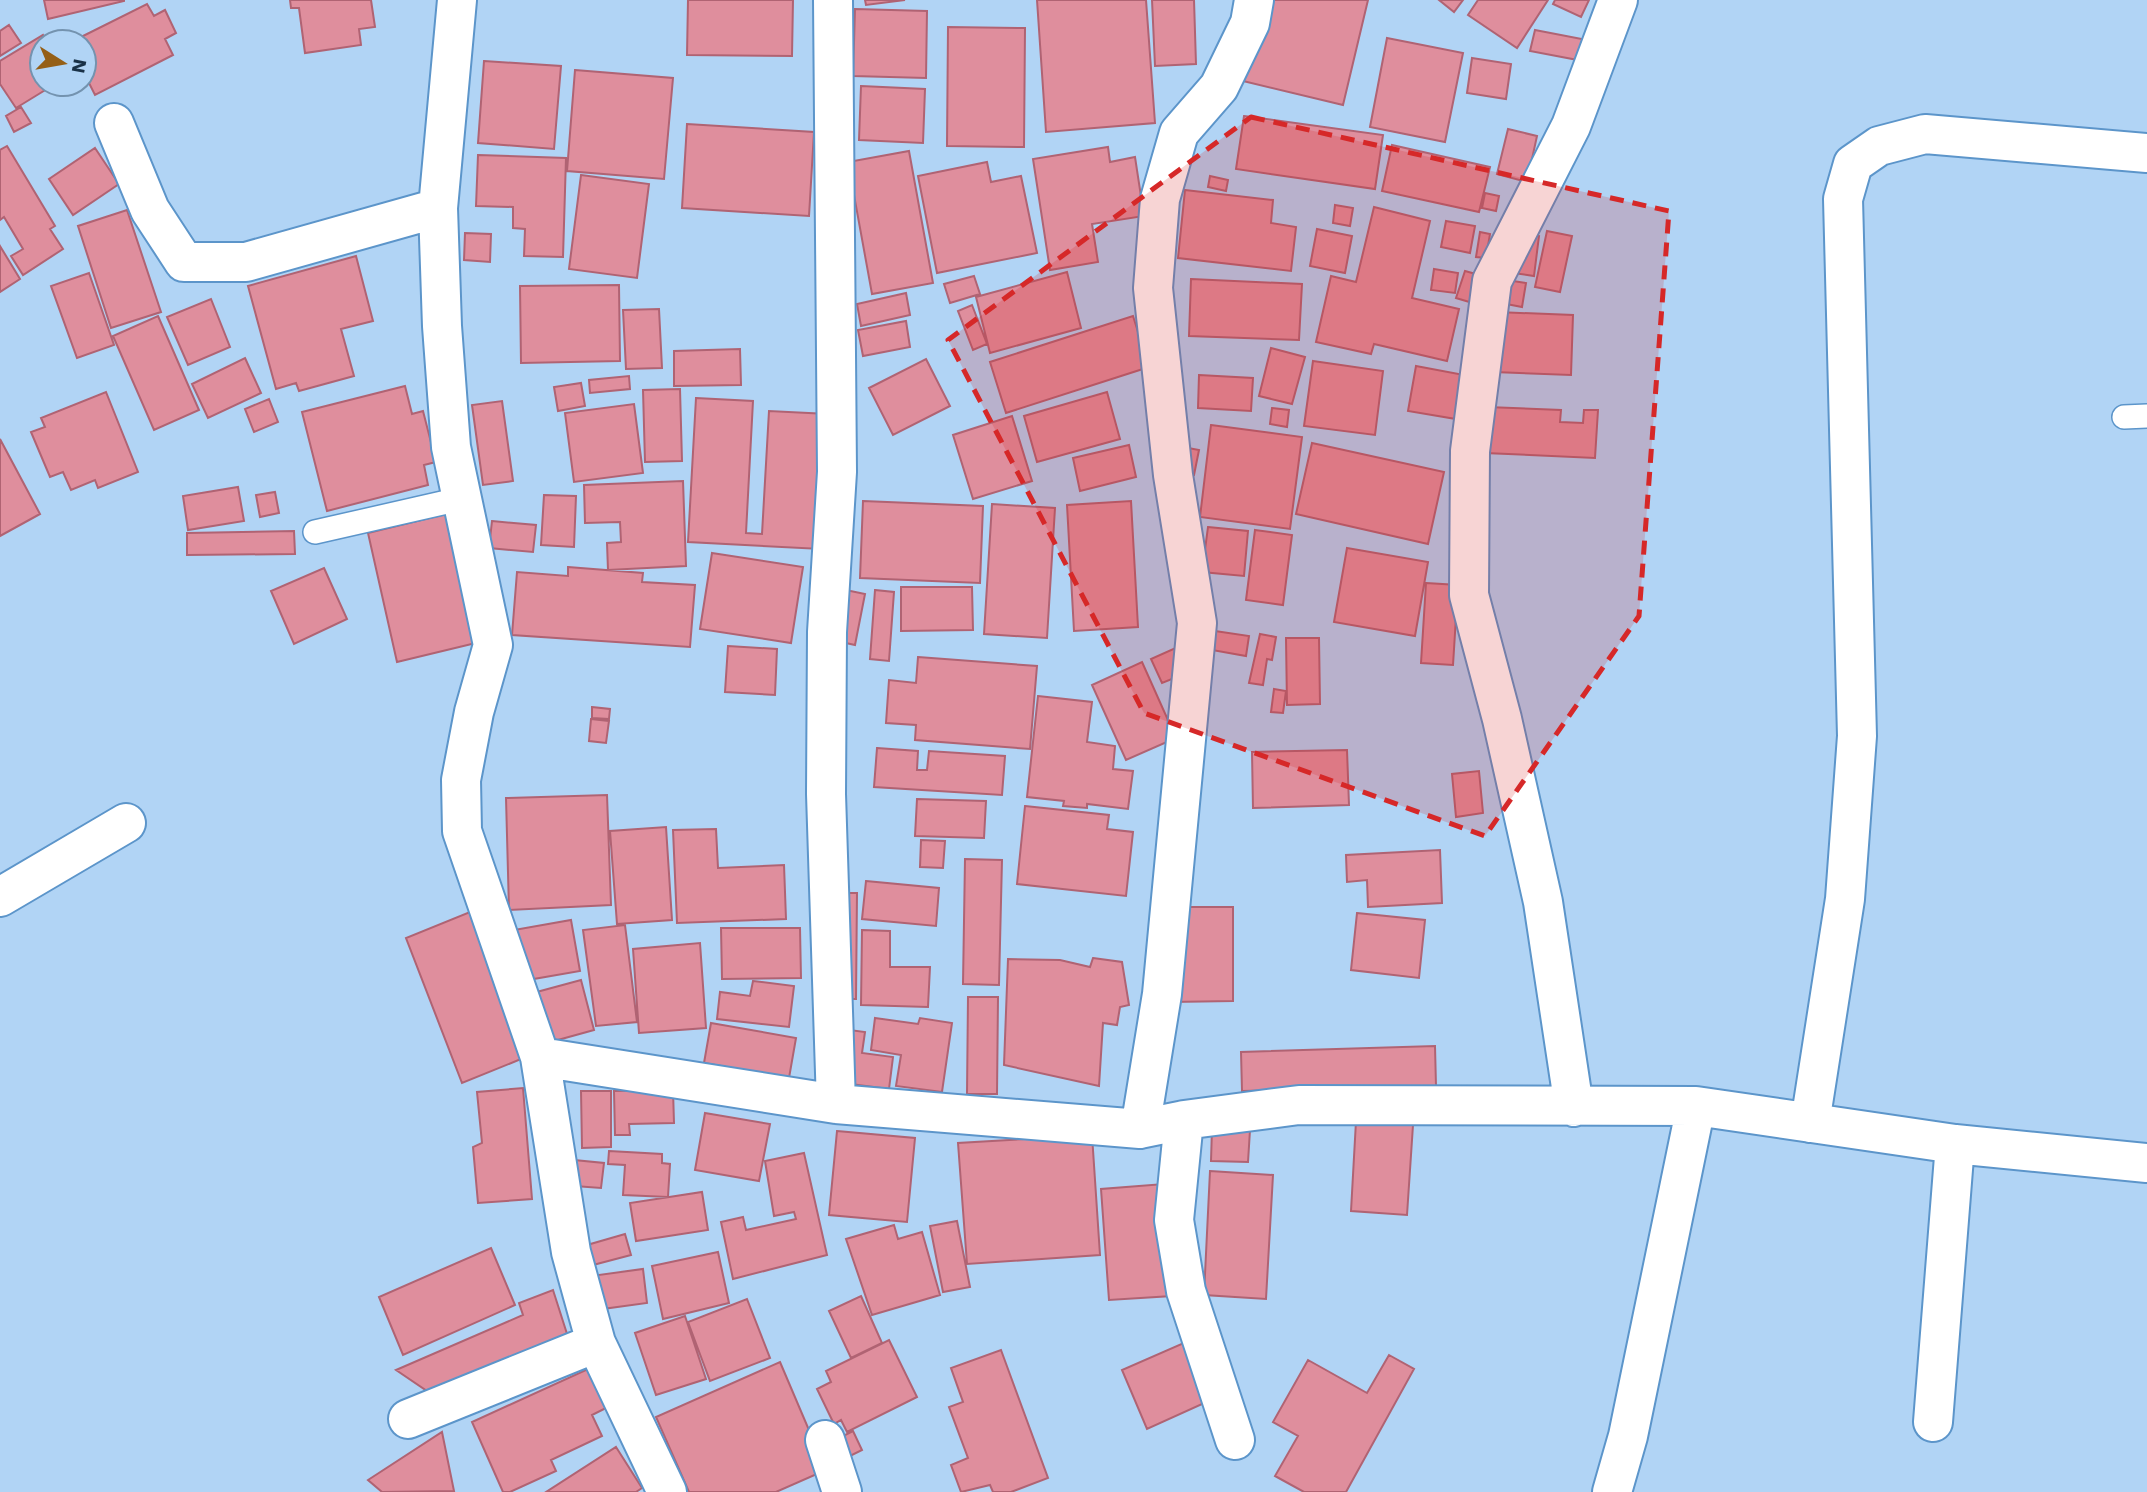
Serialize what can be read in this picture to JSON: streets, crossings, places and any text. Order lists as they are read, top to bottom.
{
  "north": "right"
}
